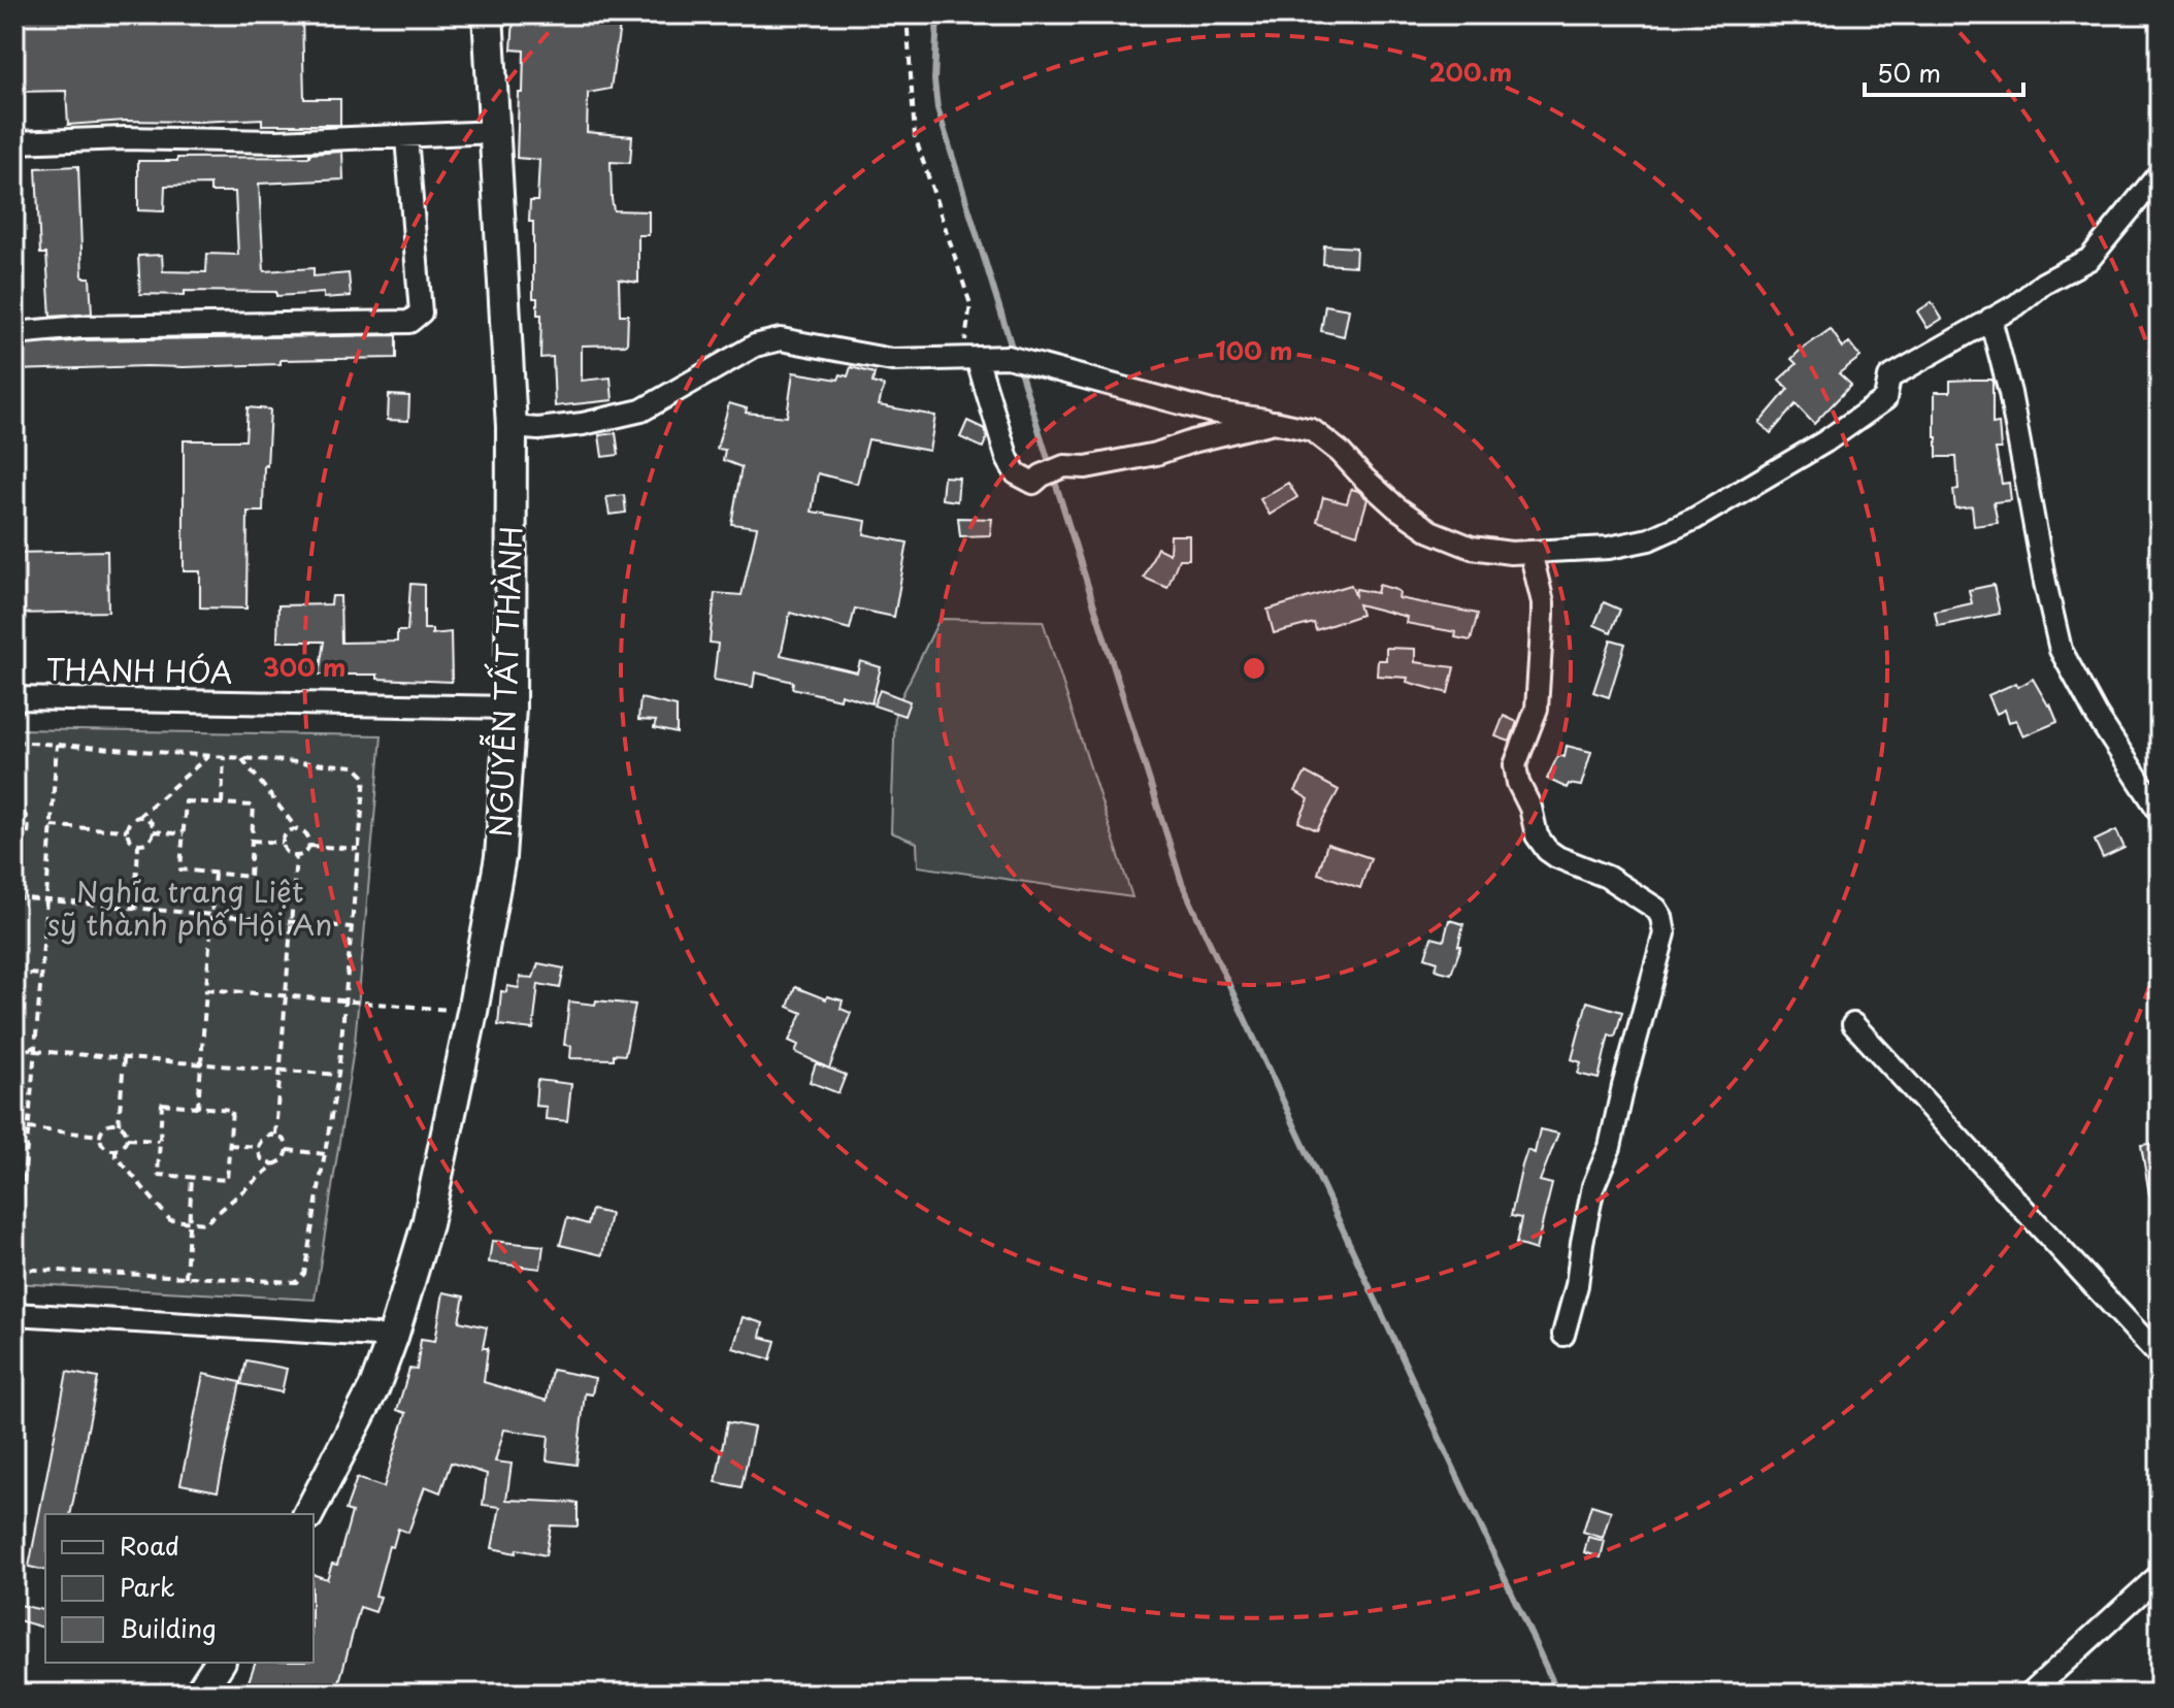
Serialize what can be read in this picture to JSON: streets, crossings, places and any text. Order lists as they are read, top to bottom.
{
  "streets": {
    "main road": ["NGUYỄN TẤT THÀNH"],
    "street": ["THANH HÓA"]
  },
  "crossings": [
    ["THANH HÓA", "NGUYỄN TẤT THÀNH"]
  ],
  "parks": ["Nghĩa trang Liệt sỹ thành phố Hội An"],
  "legend": ["Road", "Park", "Building"],
  "scale_bar": "50 m",
  "rings": ["200 m", "100 m", "300 m"]
}
